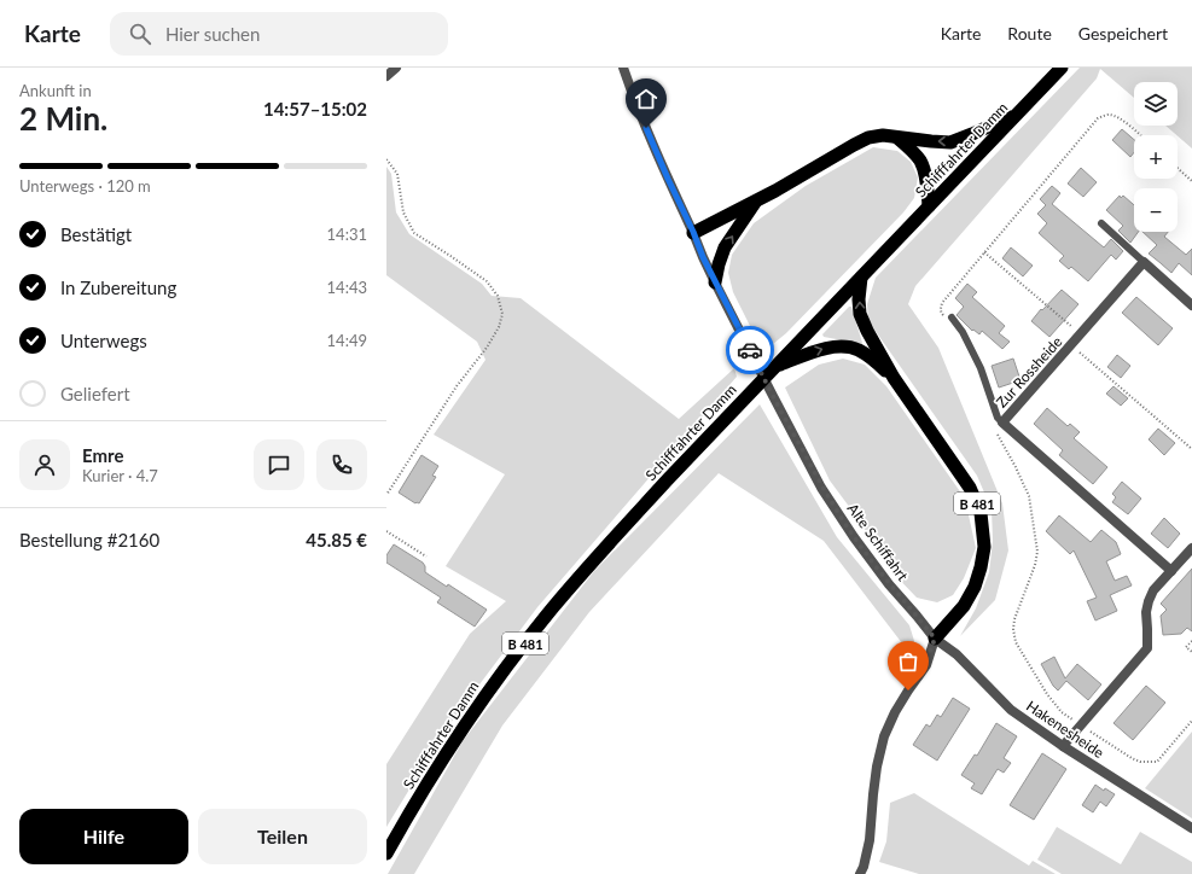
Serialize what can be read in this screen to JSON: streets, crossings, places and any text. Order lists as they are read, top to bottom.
{
  "streets": {
    "highway": ["Schifffahrter Damm", "B 481"],
    "street": ["Zur Rossheide", "Alte Schiffahrt", "Hakenesheide"]
  },
  "crossings": [
    ["Schifffahrter Damm", "B 481"],
    ["B 481", "Alte Schiffahrt"],
    ["B 481", "Hakenesheide"],
    ["Alte Schiffahrt", "Hakenesheide"]
  ],
  "page": {
    "header": "Karte",
    "search": "Hier suchen",
    "nav": ["Karte", "Route", "Gespeichert"],
    "heading": ["2 Min.", "Ankunft in", "14:57–15:02"],
    "panel": [
      "Emre",
      "Kurier · 4.7",
      "Bestellung #2160",
      "45.85 €"
    ],
    "map_buttons": ["+", "−"],
    "bar": "Unterwegs · 120 m",
    "list": [
      ["Bestätigt", "14:31"],
      ["In Zubereitung", "14:43"],
      ["Unterwegs", "14:49"],
      "Geliefert"
    ],
    "buttons": ["Hilfe", "Teilen"]
  }
}
